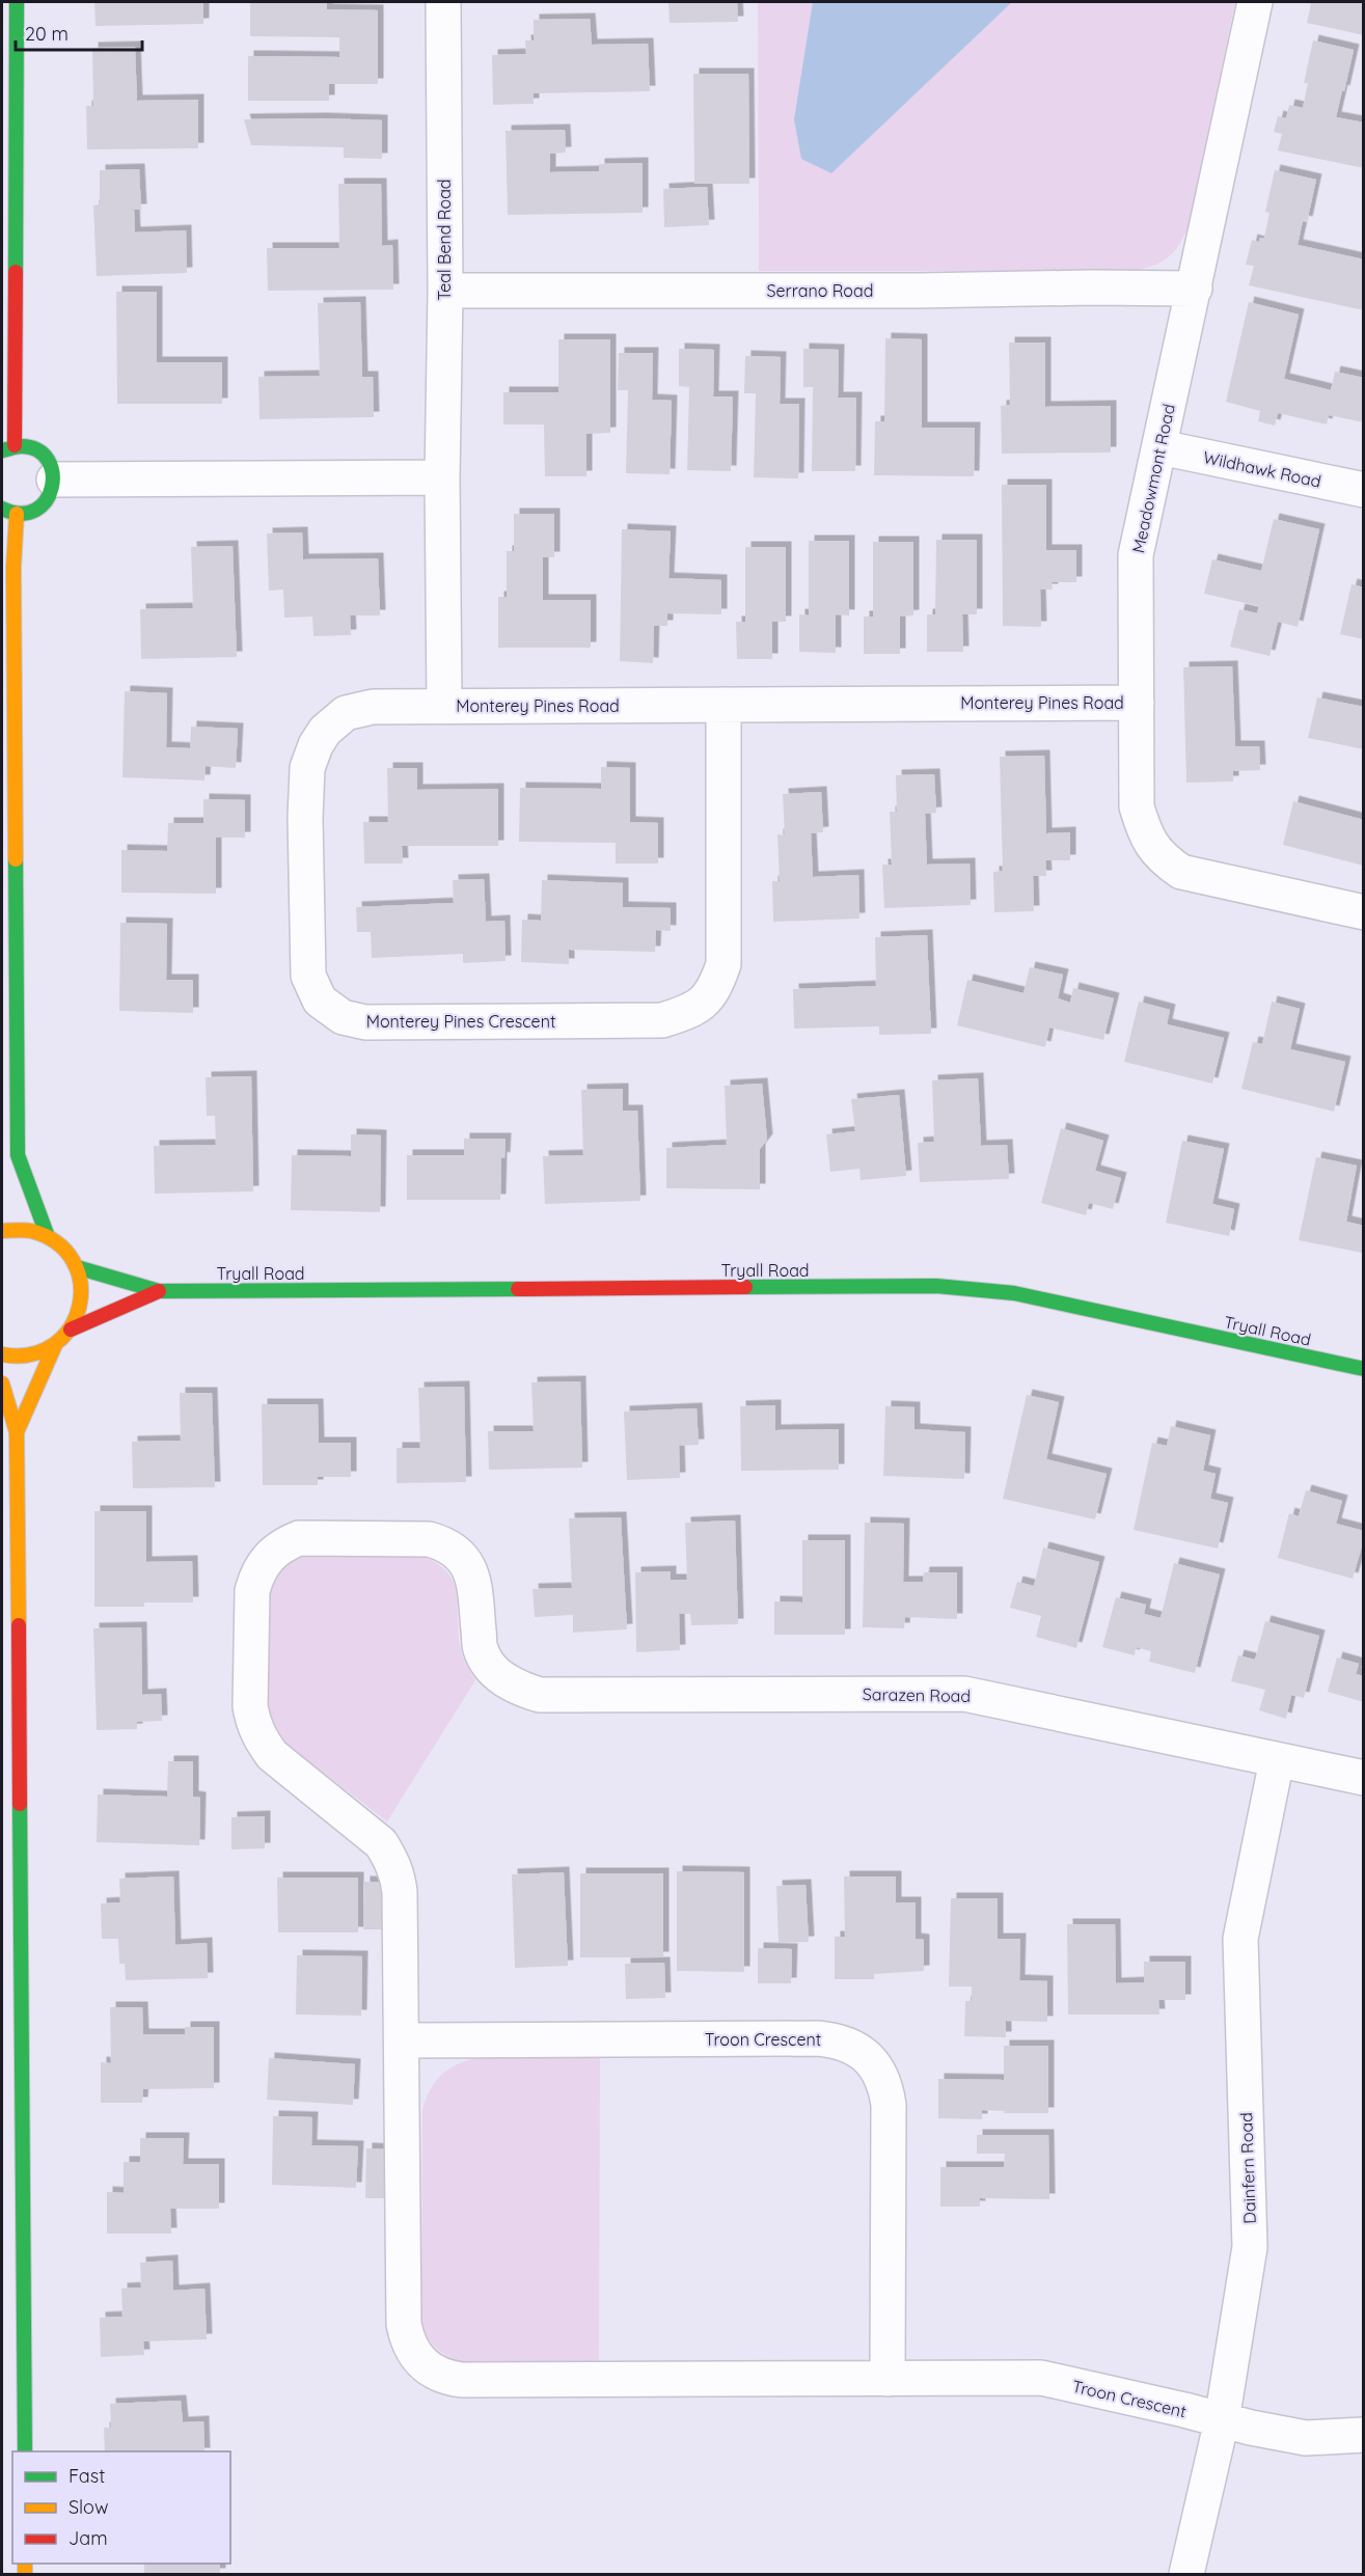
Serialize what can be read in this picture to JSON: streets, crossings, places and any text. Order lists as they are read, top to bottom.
{
  "streets": {
    "street": [
      "Teal Bend Road",
      "Serrano Road",
      "Wildhawk Road",
      "Meadowmont Road",
      "Monterey Pines Road",
      "Monterey Pines Crescent",
      "Tryall Road",
      "Sarazen Road",
      "Troon Crescent",
      "Dainfern Road"
    ]
  },
  "crossings": [
    ["Teal Bend Road", "Serrano Road"],
    ["Teal Bend Road", "Monterey Pines Road"],
    ["Serrano Road", "Meadowmont Road"],
    ["Wildhawk Road", "Meadowmont Road"],
    ["Meadowmont Road", "Monterey Pines Road"],
    ["Monterey Pines Road", "Monterey Pines Crescent"],
    ["Sarazen Road", "Troon Crescent"],
    ["Sarazen Road", "Dainfern Road"],
    ["Troon Crescent", "Dainfern Road"]
  ],
  "legend": ["Fast", "Slow", "Jam"],
  "scale_bar": "20 m"
}
